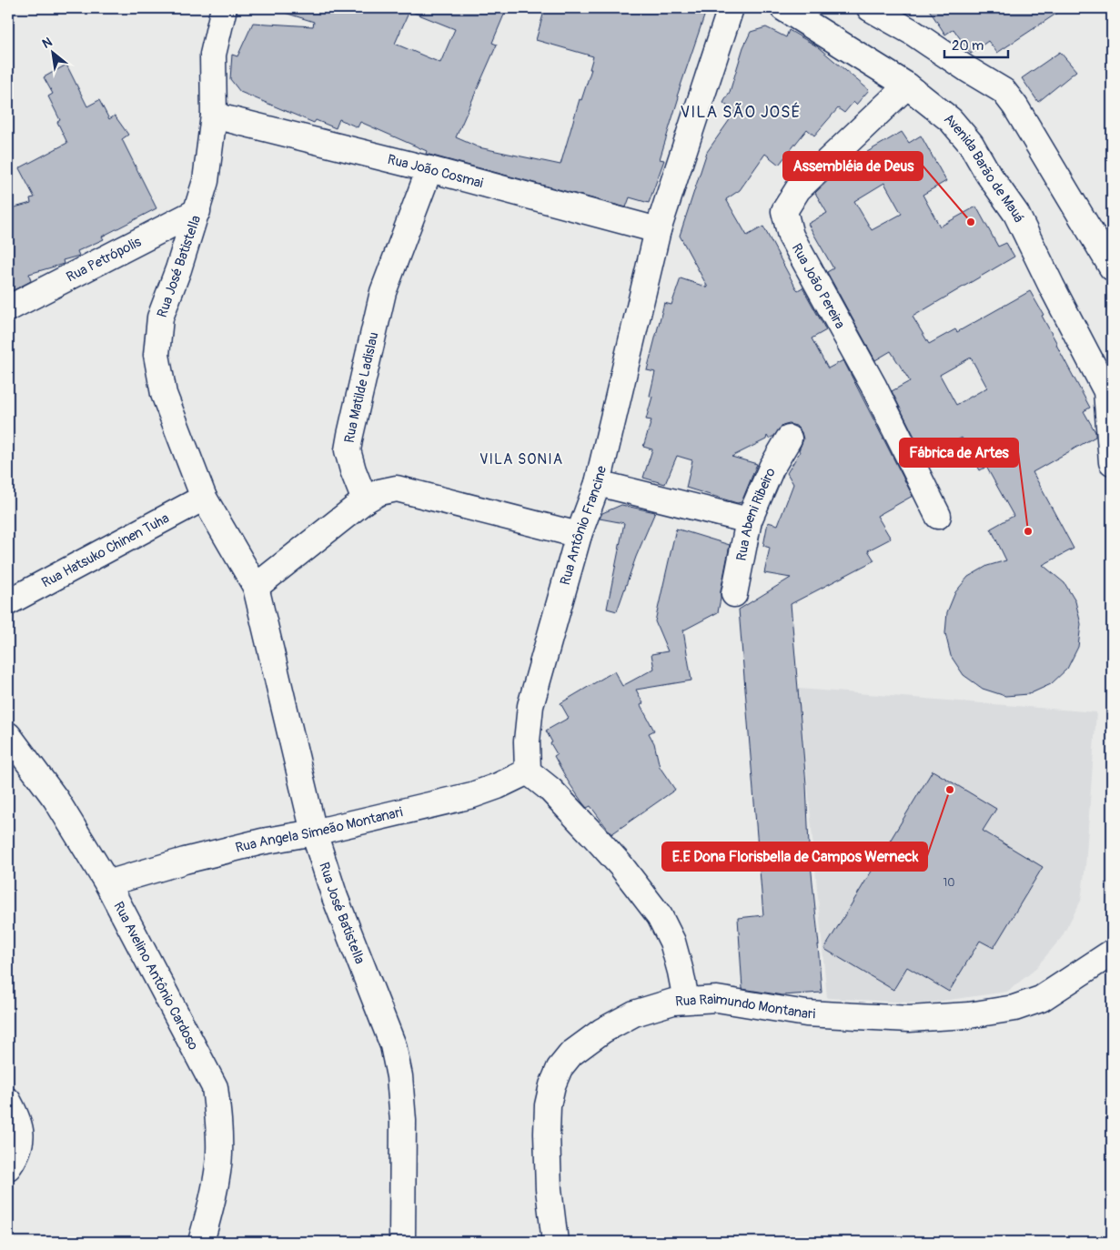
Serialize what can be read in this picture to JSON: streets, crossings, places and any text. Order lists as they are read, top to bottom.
{
  "streets": {
    "street": [
      "Avenida Barão de Mauá",
      "Rua João Cosmai",
      "Rua Petrópolis",
      "Rua José Batistella",
      "Rua João Pereira",
      "Rua Matilde Ladislau",
      "Rua Abeni Ribeiro",
      "Rua Antônio Francine",
      "Rua Hatsuko Chinen Tuha",
      "Rua Angela Simeão Montanari",
      "Rua Avelino Antônio Cardoso",
      "Rua Raimundo Montanari"
    ]
  },
  "crossings": [
    ["Avenida Barão de Mauá", "Rua João Pereira"],
    ["Rua João Cosmai", "Rua José Batistella"],
    ["Rua João Cosmai", "Rua Matilde Ladislau"],
    ["Rua João Cosmai", "Rua Antônio Francine"],
    ["Rua Petrópolis", "Rua José Batistella"],
    ["Rua José Batistella", "Rua Hatsuko Chinen Tuha"],
    ["Rua José Batistella", "Rua Angela Simeão Montanari"],
    ["Rua Antônio Francine", "Rua Angela Simeão Montanari"],
    ["Rua Angela Simeão Montanari", "Rua Avelino Antônio Cardoso"]
  ],
  "districts": ["VILA SÃO JOSÉ", "VILA SONIA"],
  "places": ["Assembléia de Deus", "Fábrica de Artes", "E.E Dona Florisbella de Campos Werneck"],
  "house_numbers": ["10"],
  "scale_bar": "20 m",
  "north": "top left"
}
